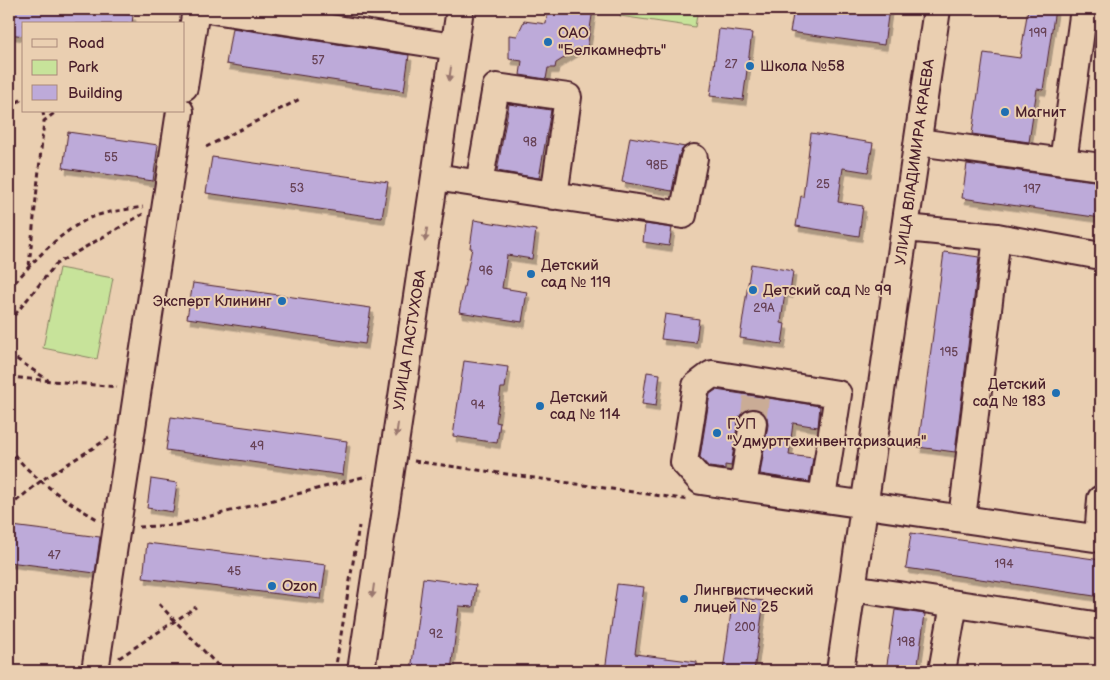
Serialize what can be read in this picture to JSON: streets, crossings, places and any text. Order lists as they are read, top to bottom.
{
  "streets": {
    "street": ["УЛИЦА ВЛАДИМИРА КРАЕВА", "УЛИЦА ПАСТУХОВА"]
  },
  "one_way": ["УЛИЦА ПАСТУХОВА"],
  "places": [
    "ОАО \"Белкамнефть\"",
    "Школа №58",
    "Магнит",
    "Детский сад № 119",
    "Детский сад № 99",
    "Эксперт Клининг",
    "Детский сад № 183",
    "Детский сад № 114",
    "ГУП \"Удмурттехинвентаризация\"",
    "Ozon",
    "Лингвистический лицей № 25"
  ],
  "house_numbers": [
    "199",
    "57",
    "27",
    "98",
    "55",
    "98Б",
    "25",
    "53",
    "197",
    "96",
    "29А",
    "195",
    "94",
    "49",
    "47",
    "194",
    "45",
    "200",
    "92",
    "198"
  ],
  "legend": ["Road", "Park", "Building"]
}
